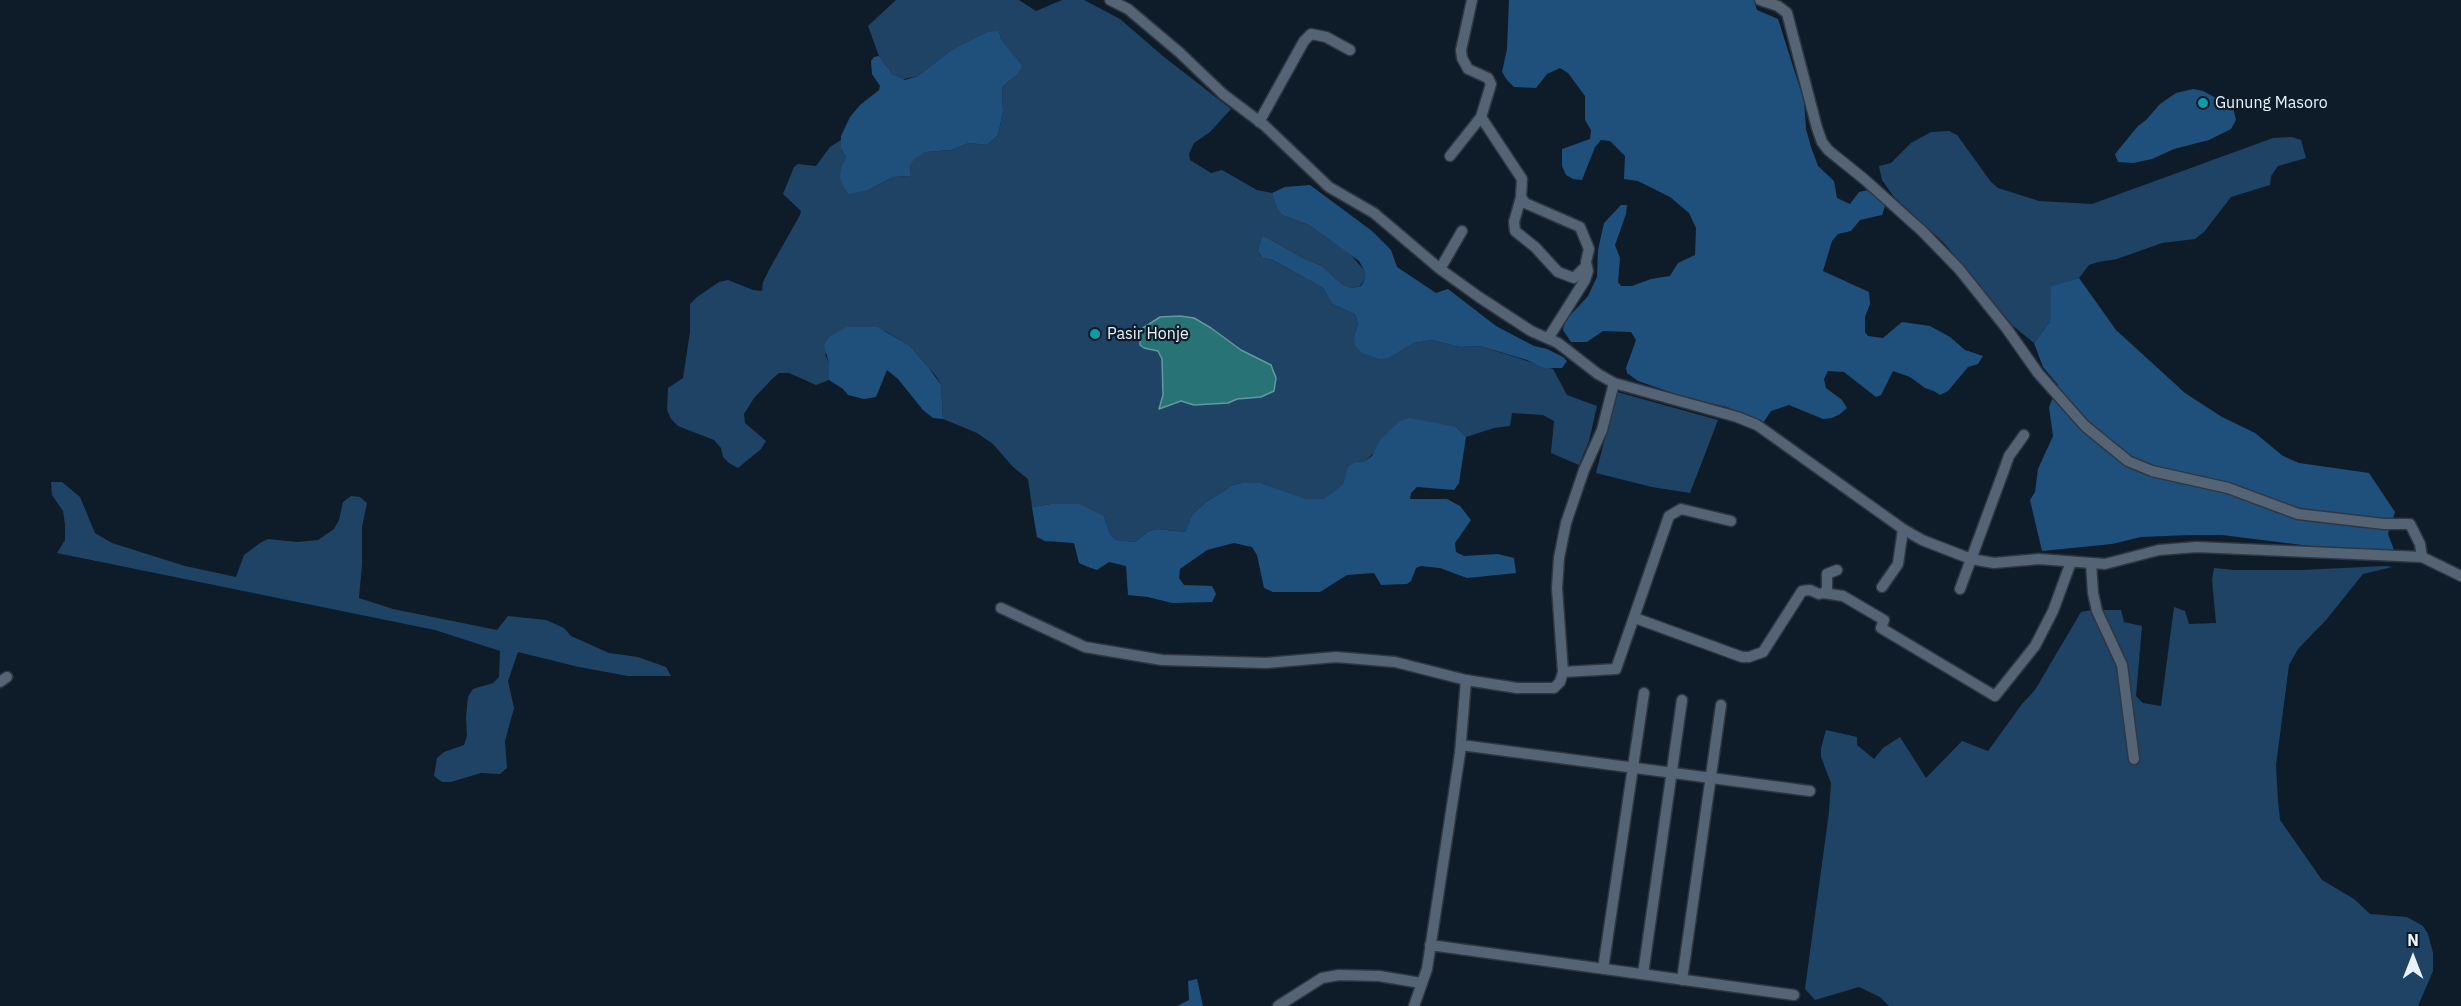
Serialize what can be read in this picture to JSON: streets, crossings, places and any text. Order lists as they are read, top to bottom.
{
  "places": ["Gunung Masoro", "Pasir Honje"],
  "north": "top"
}
